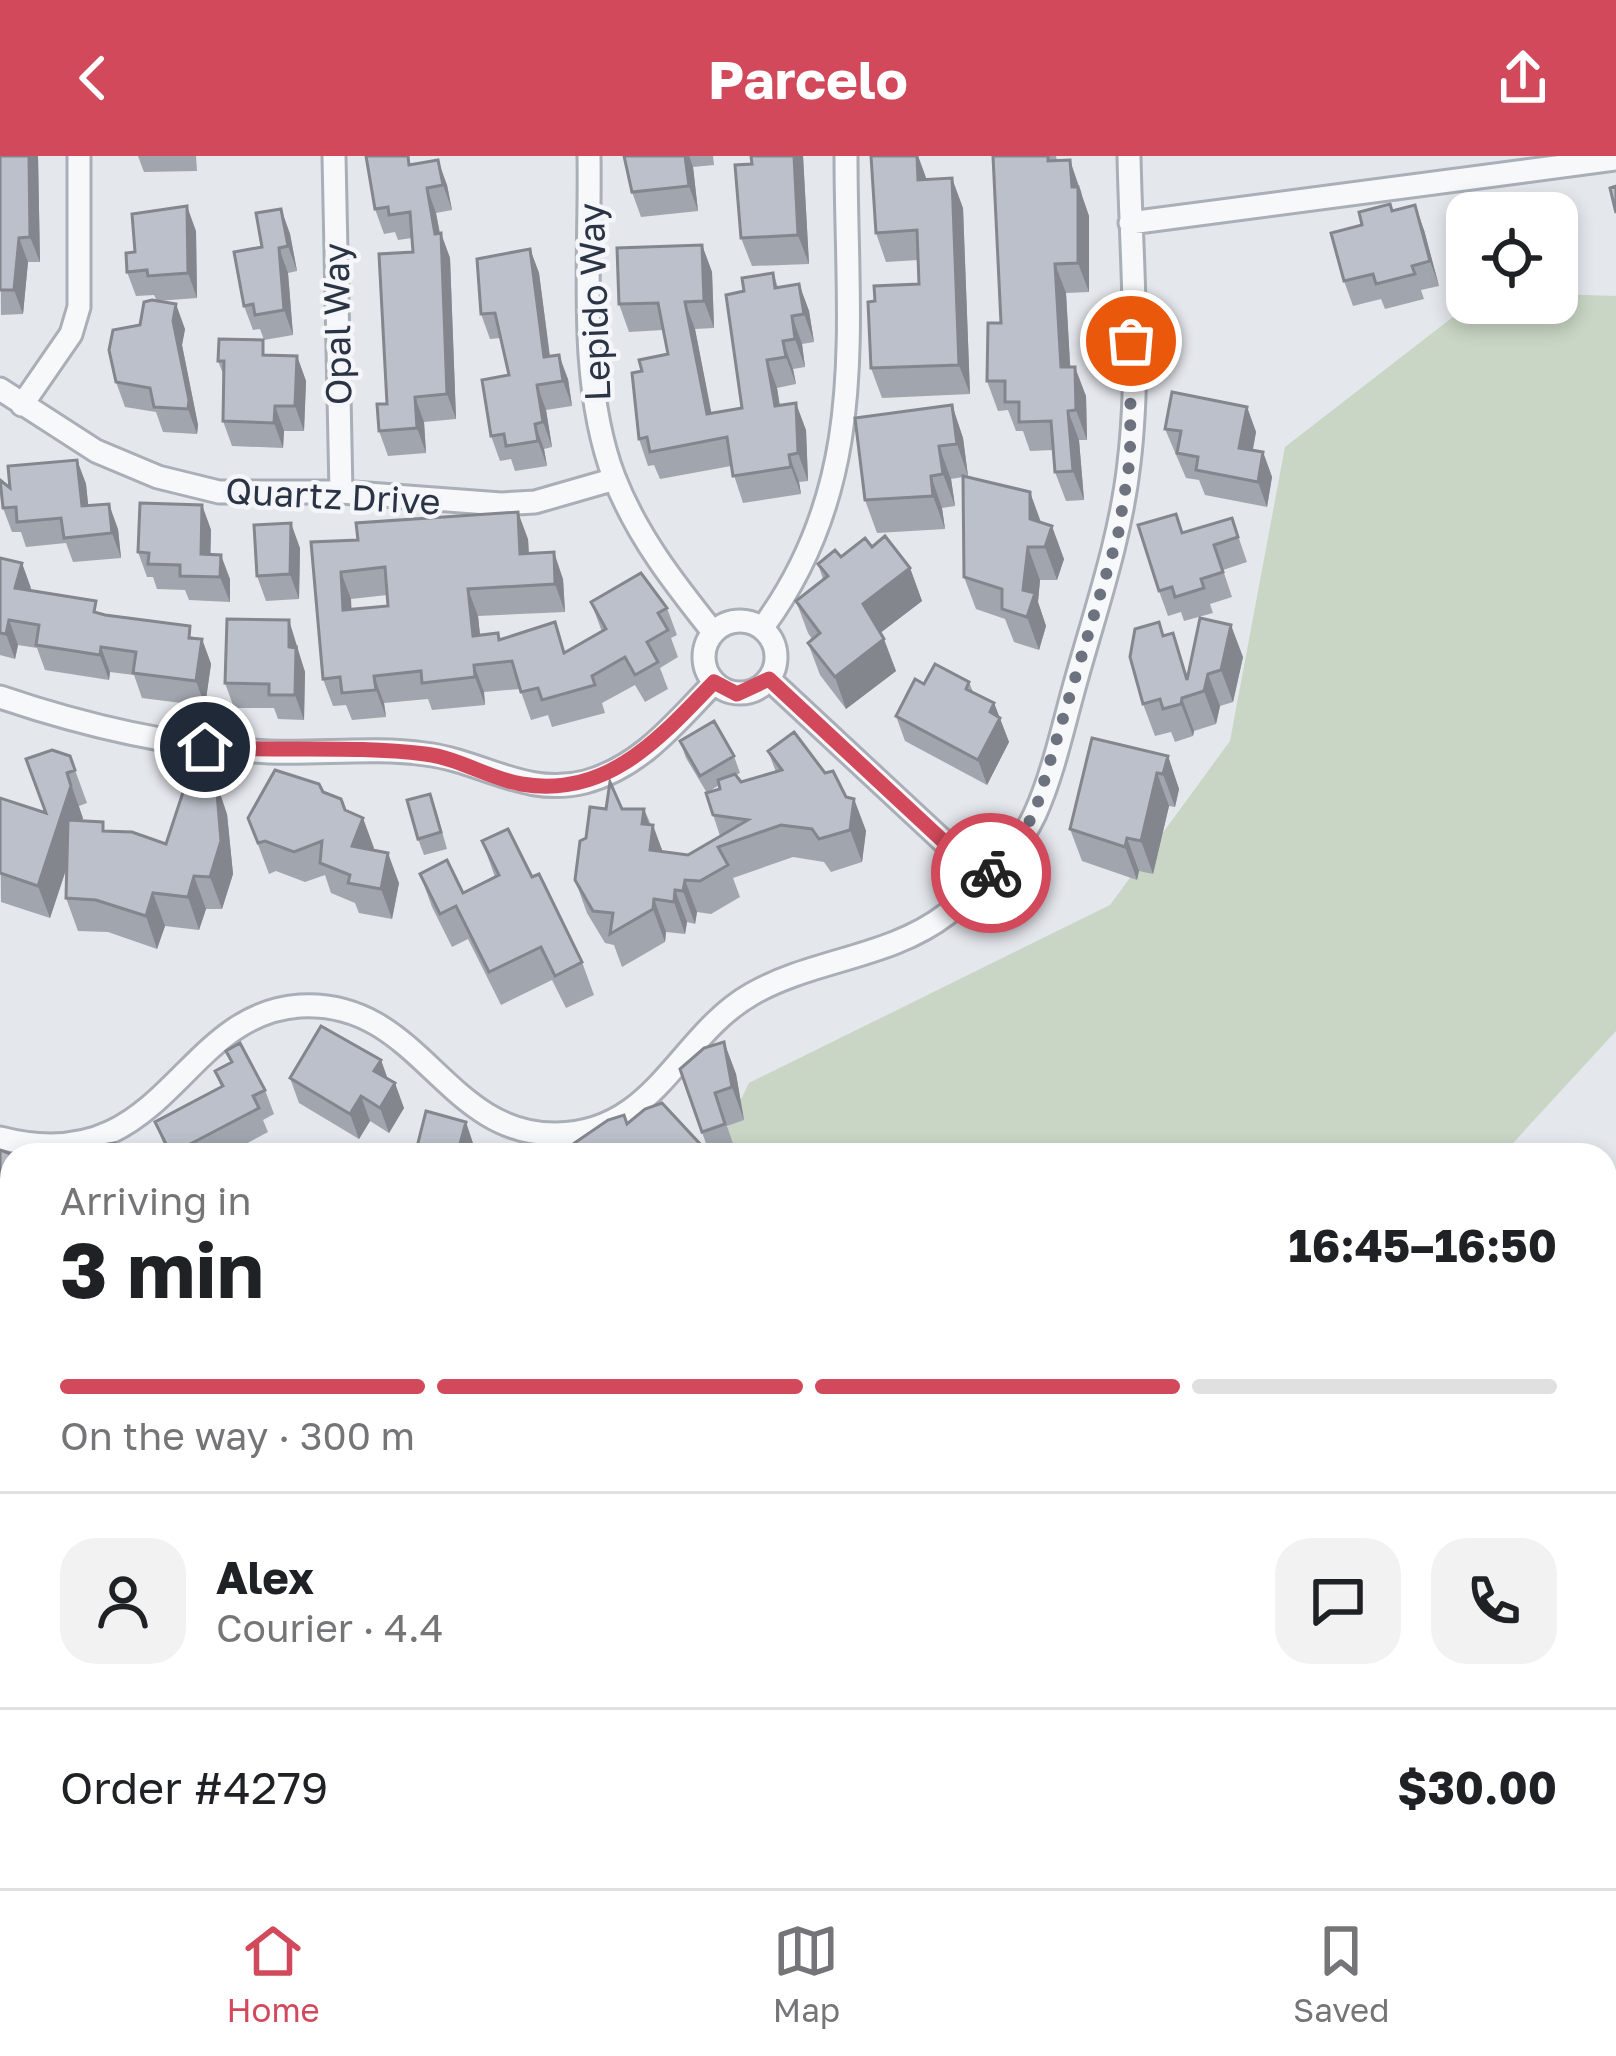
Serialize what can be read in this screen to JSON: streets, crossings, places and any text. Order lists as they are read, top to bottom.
{
  "streets": {
    "street": ["Lepido Way", "Opal Way", "Quartz Drive"]
  },
  "crossings": [
    ["Lepido Way", "Quartz Drive"],
    ["Opal Way", "Quartz Drive"]
  ],
  "page": {
    "header": "Parcelo",
    "heading": ["3 min", "Arriving in", "16:45–16:50"],
    "panel": [
      "Alex",
      "Courier · 4.4",
      "Order #4279",
      "$30.00"
    ],
    "bar": "On the way · 300 m",
    "tabs": ["Home", "Map", "Saved"]
  }
}
